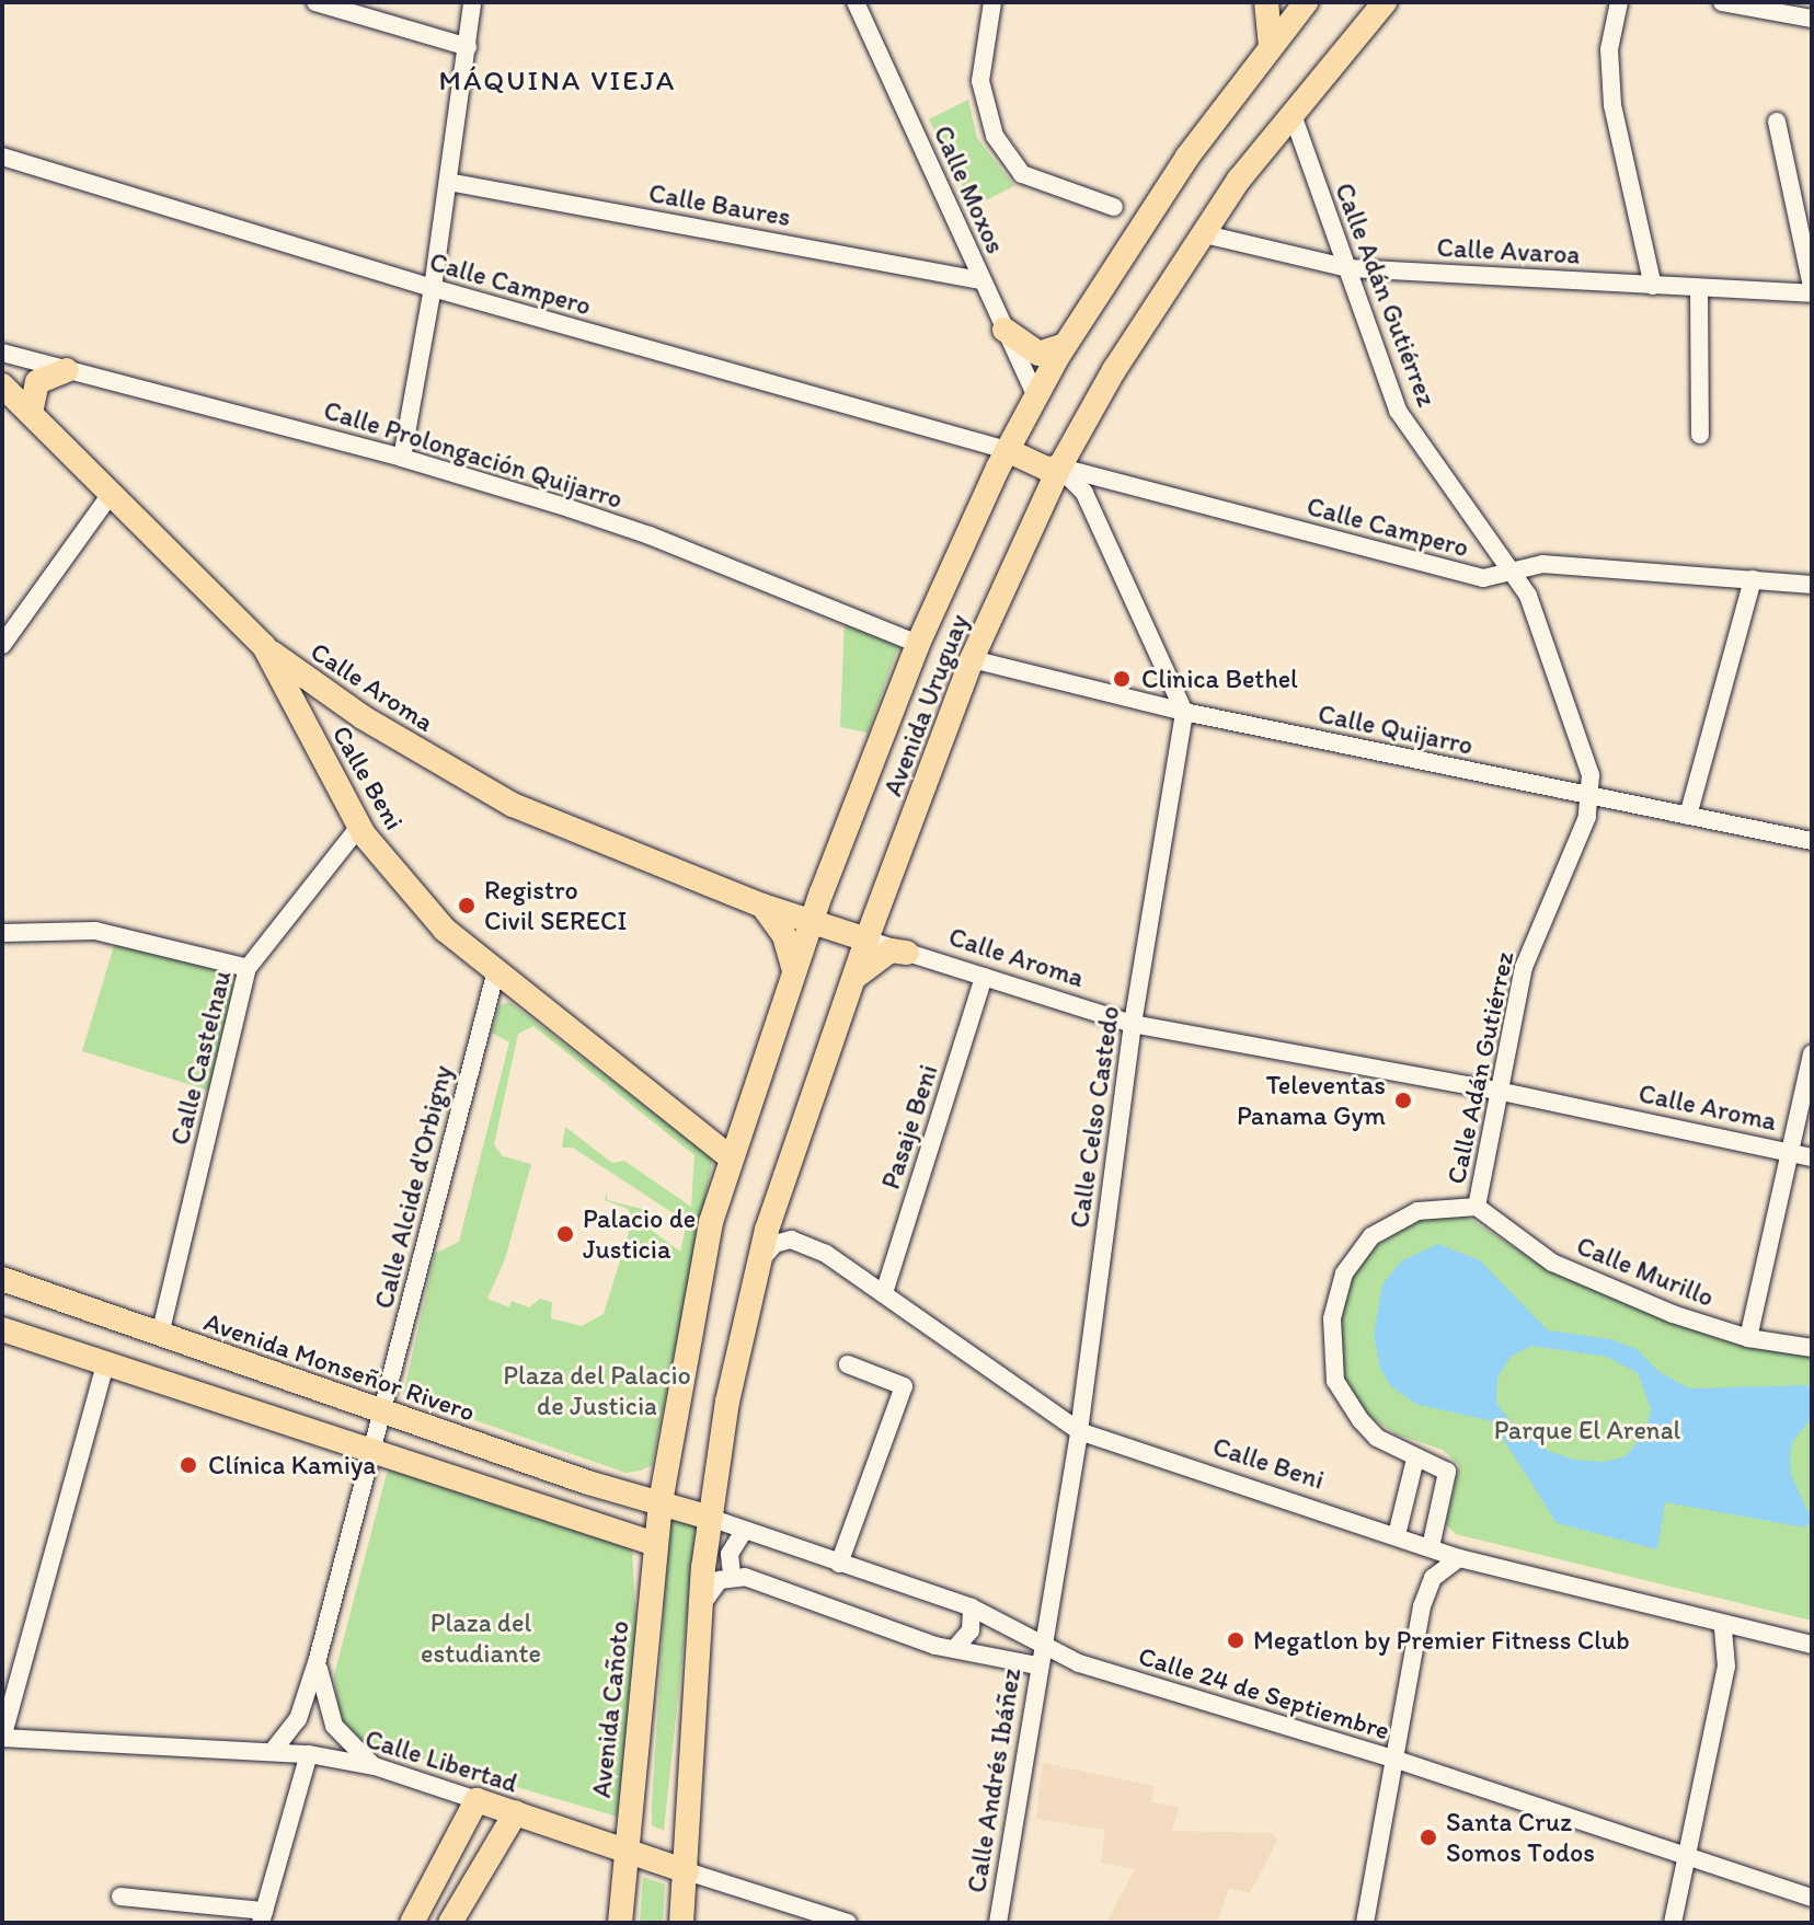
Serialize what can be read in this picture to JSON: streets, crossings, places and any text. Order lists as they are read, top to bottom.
{
  "streets": {
    "main road": [
      "Calle Aroma",
      "Avenida Uruguay",
      "Calle Beni",
      "Avenida Monseñor Rivero",
      "Avenida Cañoto",
      "Calle Libertad"
    ],
    "street": [
      "Calle Moxos",
      "Calle Baures",
      "Calle Avaroa",
      "Calle Campero",
      "Calle Adán Gutiérrez",
      "Calle Prolongación Quijarro",
      "Calle Quijarro",
      "Calle Castelnau",
      "Calle Celso Castedo",
      "Pasaje Beni",
      "Calle Alcide d'Orbigny",
      "Calle Murillo",
      "Calle 24 de Septiembre",
      "Calle Andrés Ibáñez"
    ]
  },
  "crossings": [
    ["Calle Moxos", "Calle Baures"],
    ["Calle Moxos", "Avenida Uruguay"],
    ["Calle Avaroa", "Calle Adán Gutiérrez"],
    ["Calle Avaroa", "Avenida Uruguay"],
    ["Calle Campero", "Calle Adán Gutiérrez"],
    ["Calle Campero", "Avenida Uruguay"],
    ["Calle Adán Gutiérrez", "Calle Aroma"],
    ["Calle Adán Gutiérrez", "Avenida Uruguay"],
    ["Calle Adán Gutiérrez", "Calle Quijarro"],
    ["Calle Adán Gutiérrez", "Calle Beni"],
    ["Calle Adán Gutiérrez", "Calle Murillo"],
    ["Calle Prolongación Quijarro", "Avenida Uruguay"],
    ["Calle Aroma", "Avenida Uruguay"],
    ["Calle Aroma", "Calle Beni"],
    ["Calle Aroma", "Calle Celso Castedo"],
    ["Calle Aroma", "Pasaje Beni"],
    ["Avenida Uruguay", "Calle Quijarro"],
    ["Avenida Uruguay", "Calle Beni"],
    ["Avenida Uruguay", "Avenida Monseñor Rivero"],
    ["Avenida Uruguay", "Calle 24 de Septiembre"],
    ["Avenida Uruguay", "Avenida Cañoto"],
    ["Calle Quijarro", "Calle Celso Castedo"],
    ["Calle Beni", "Calle Castelnau"],
    ["Calle Beni", "Calle Celso Castedo"],
    ["Calle Beni", "Pasaje Beni"],
    ["Calle Beni", "Calle Alcide d'Orbigny"],
    ["Calle Castelnau", "Avenida Monseñor Rivero"],
    ["Calle Celso Castedo", "Calle 24 de Septiembre"],
    ["Calle Celso Castedo", "Calle Andrés Ibáñez"],
    ["Calle Alcide d'Orbigny", "Avenida Monseñor Rivero"],
    ["Calle Alcide d'Orbigny", "Calle Libertad"],
    ["Avenida Monseñor Rivero", "Calle 24 de Septiembre"],
    ["Avenida Monseñor Rivero", "Avenida Cañoto"],
    ["Calle 24 de Septiembre", "Calle Andrés Ibáñez"],
    ["Avenida Cañoto", "Calle Libertad"]
  ],
  "districts": ["MÁQUINA VIEJA"],
  "parks": ["Plaza del Palacio de Justicia", "Parque El Arenal", "Plaza del estudiante"],
  "places": [
    "Clinica Bethel",
    "Registro Civil SERECI",
    "Televentas Panama Gym",
    "Palacio de Justicia",
    "Clínica Kamiya",
    "Megatlon by Premier Fitness Club",
    "Santa Cruz Somos Todos"
  ]
}
